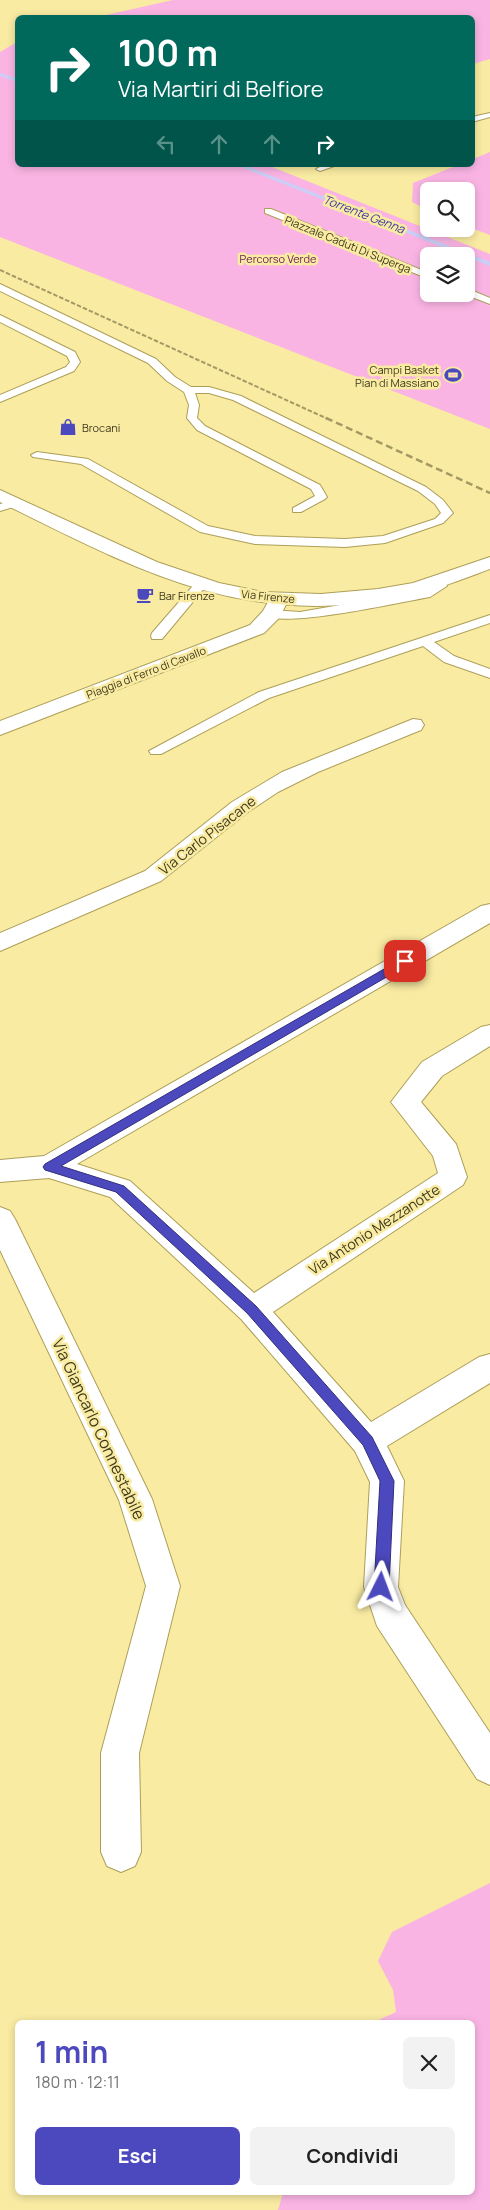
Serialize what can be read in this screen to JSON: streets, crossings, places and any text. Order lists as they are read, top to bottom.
{
  "streets": {
    "street": [
      "Via Firenze",
      "Piaggia di Ferro di Cavallo",
      "Via Carlo Pisacane",
      "Via Antonio Mezzanotte",
      "Via Giancarlo Connestabile"
    ],
    "lane": ["Piazzale Caduti Di Superga"]
  },
  "crossings": [
    ["Via Firenze", "Piaggia di Ferro di Cavallo"]
  ],
  "water": ["Torrente Genna"],
  "parks": ["Percorso Verde"],
  "places": {
    "sports": ["Campi Basket Pian di Massiano"],
    "shop": ["Brocani"],
    "cafe": ["Bar Firenze"]
  },
  "page": {
    "turn": ["100 m", "Via Martiri di Belfiore"],
    "heading": ["1 min", "180 m · 12:11"],
    "buttons": ["Esci", "Condividi"]
  }
}
